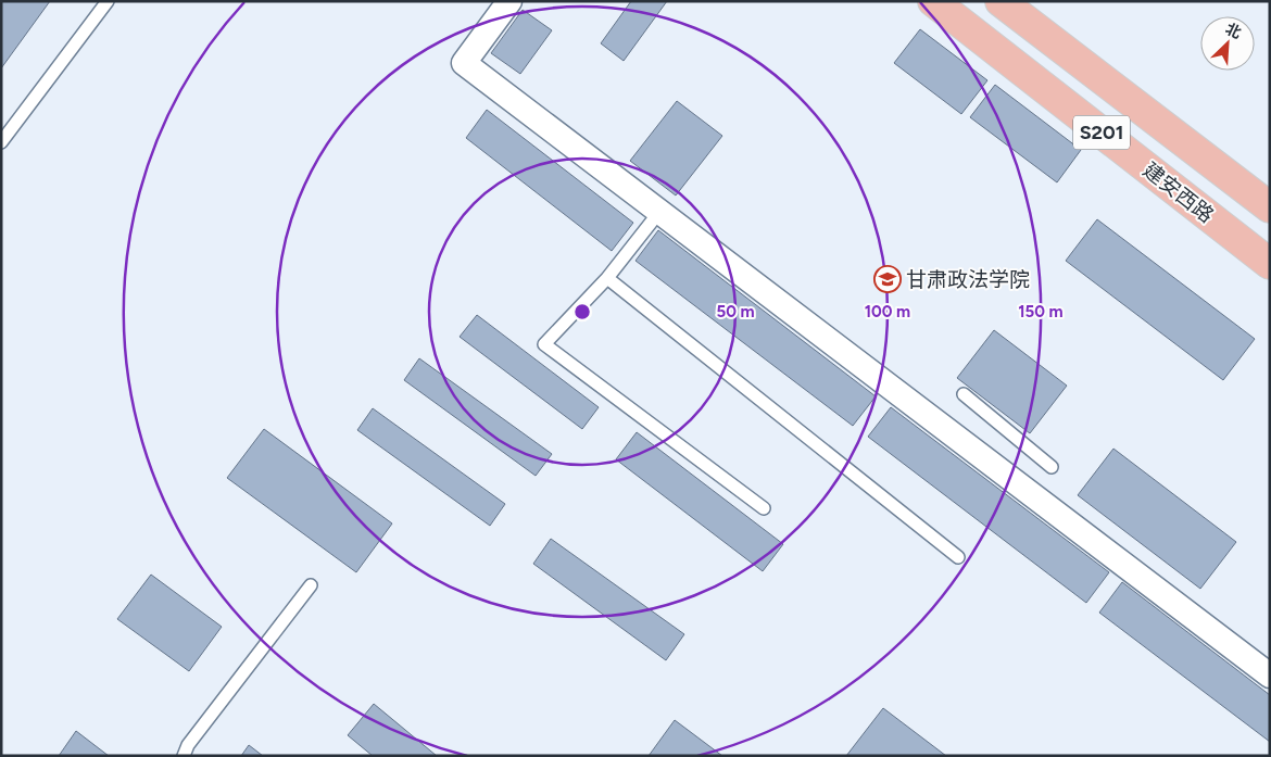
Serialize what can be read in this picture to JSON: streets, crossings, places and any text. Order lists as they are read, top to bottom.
{
  "streets": {
    "main road": ["S201", "建安西路"]
  },
  "places": {
    "school or university": ["甘肃政法学院"]
  },
  "north": "top right",
  "rings": ["50 m", "100 m", "150 m"]
}
